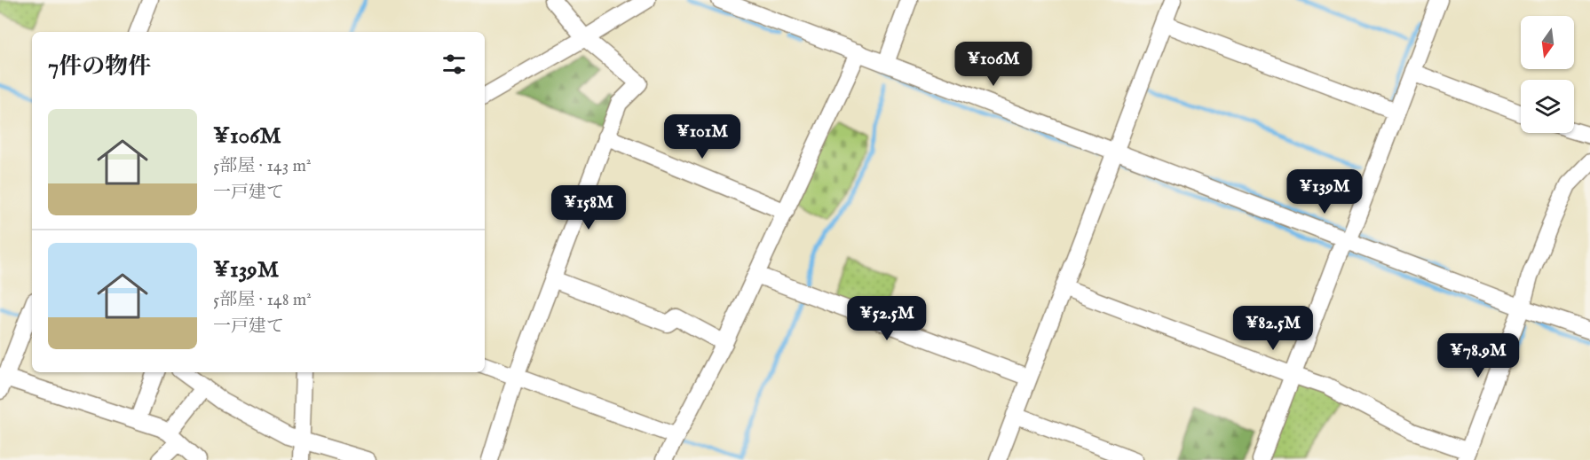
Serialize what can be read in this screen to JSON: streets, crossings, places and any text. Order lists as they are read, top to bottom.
{
  "north": "bottom",
  "page": {
    "heading": "7件の物件",
    "price": [
      "¥106M",
      "¥101M",
      "¥139M",
      "¥158M",
      "¥52.5M",
      "¥82.5M",
      "¥78.9M"
    ],
    "list": [
      {
        "name": "¥106M",
        "note": "5部屋 · 143 m² · 一戸建て"
      },
      {
        "name": "¥139M",
        "note": "5部屋 · 148 m² · 一戸建て"
      }
    ]
  }
}
